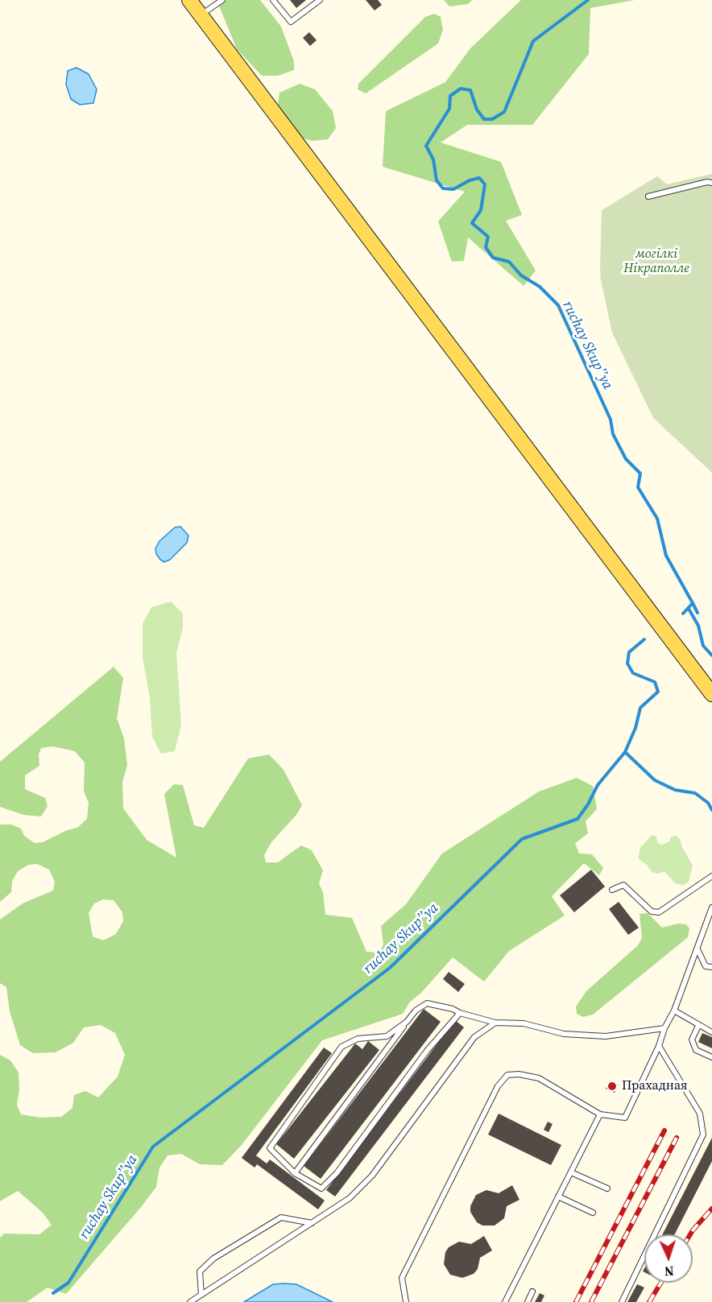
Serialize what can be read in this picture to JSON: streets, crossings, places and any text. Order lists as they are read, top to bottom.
{
  "water": ["ruchay Skup’’ya"],
  "parks": ["могілкі Нікраполле"],
  "places": ["Прахадная"],
  "north": "bottom"
}
